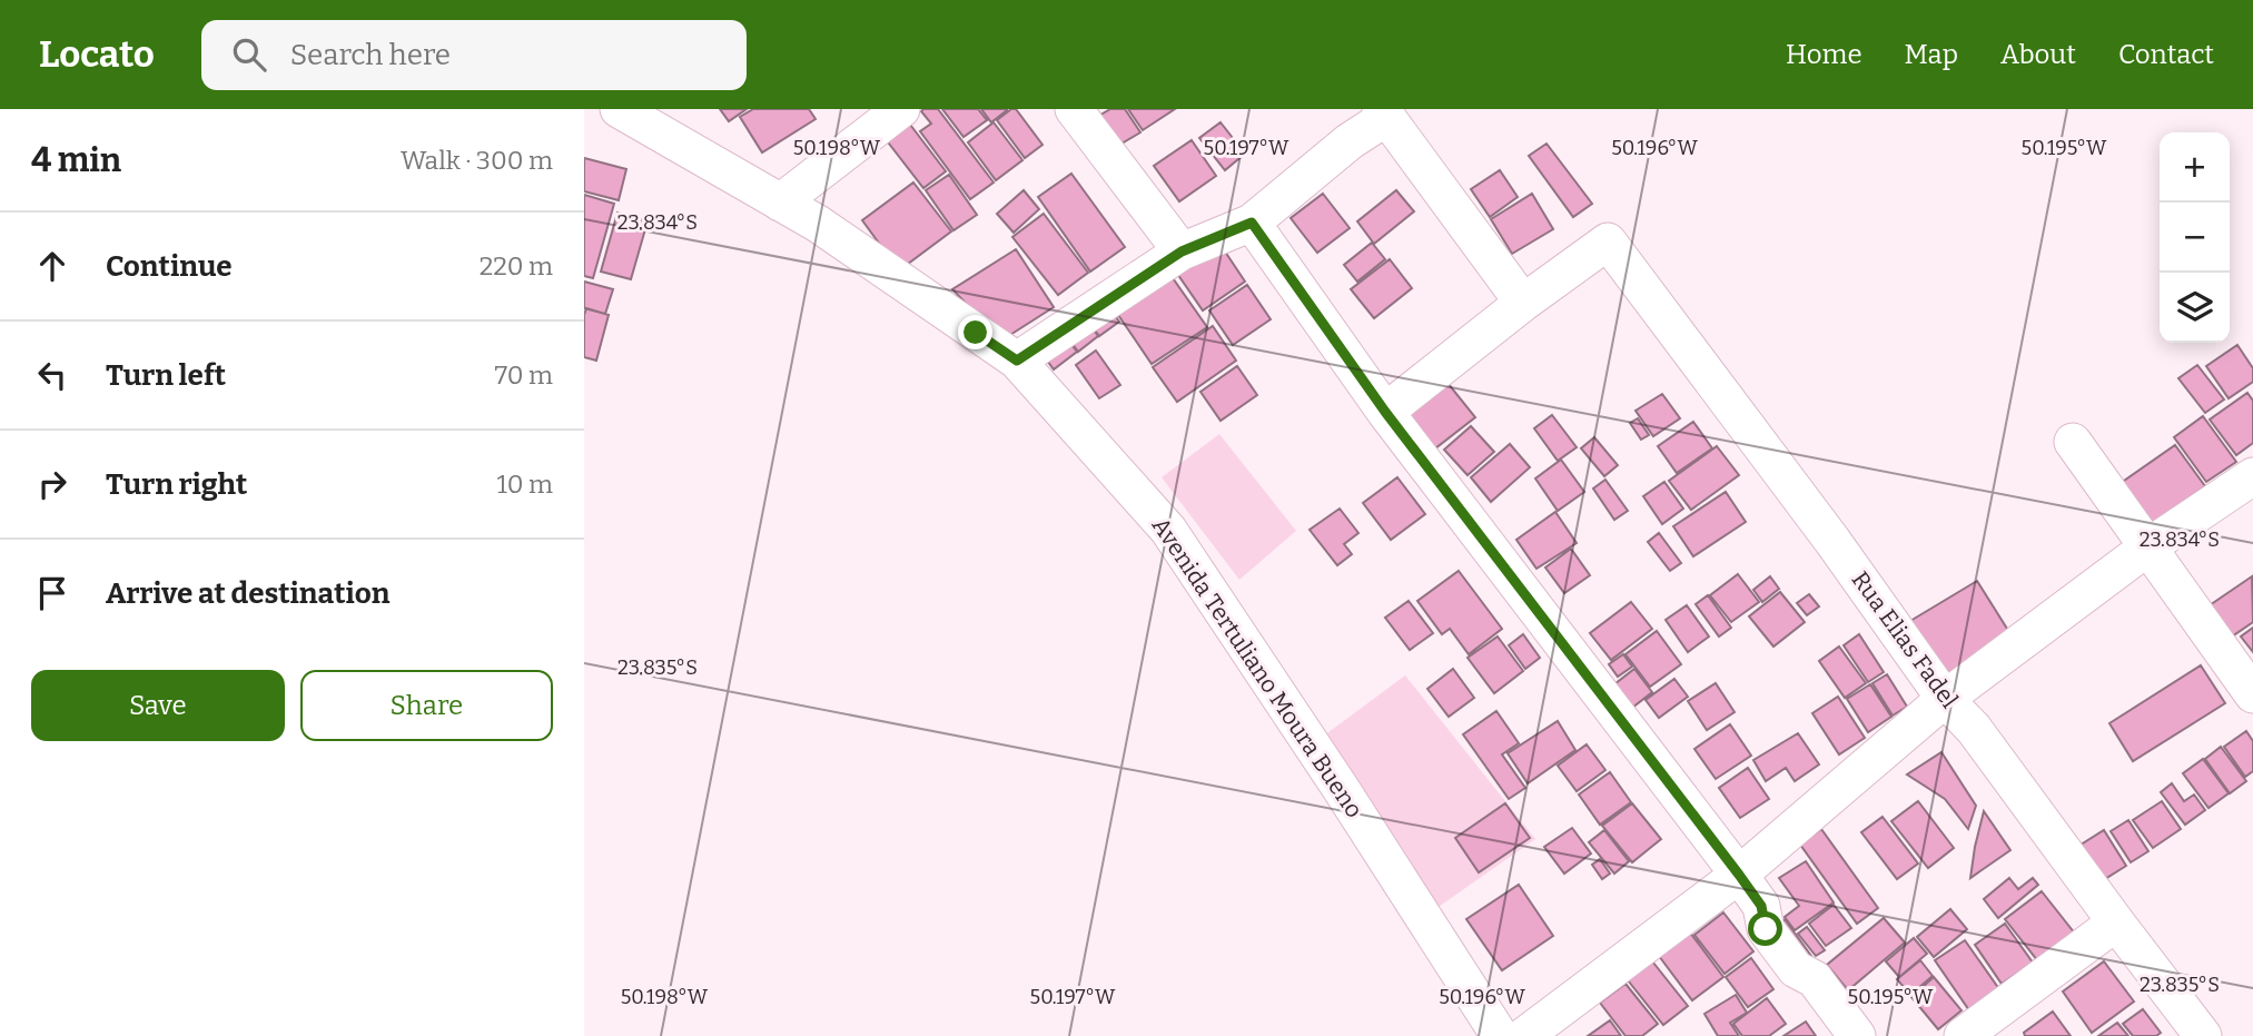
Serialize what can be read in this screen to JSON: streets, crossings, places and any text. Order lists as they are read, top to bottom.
{
  "streets": {
    "street": ["Rua Elias Fadel", "Avenida Tertuliano Moura Bueno"]
  },
  "page": {
    "header": "Locato",
    "search": "Search here",
    "nav": [
      "Home",
      "Map",
      "About",
      "Contact"
    ],
    "heading": ["4 min", "Walk · 300 m"],
    "map_buttons": ["+", "−"],
    "list": [
      ["Continue", "220 m"],
      ["Turn left", "70 m"],
      ["Turn right", "10 m"],
      "Arrive at destination"
    ],
    "buttons": ["Save", "Share"]
  },
  "coordinates": [
    "50.198°W",
    "50.197°W",
    "50.196°W",
    "50.195°W",
    "23.834°S",
    "23.835°S"
  ]
}
